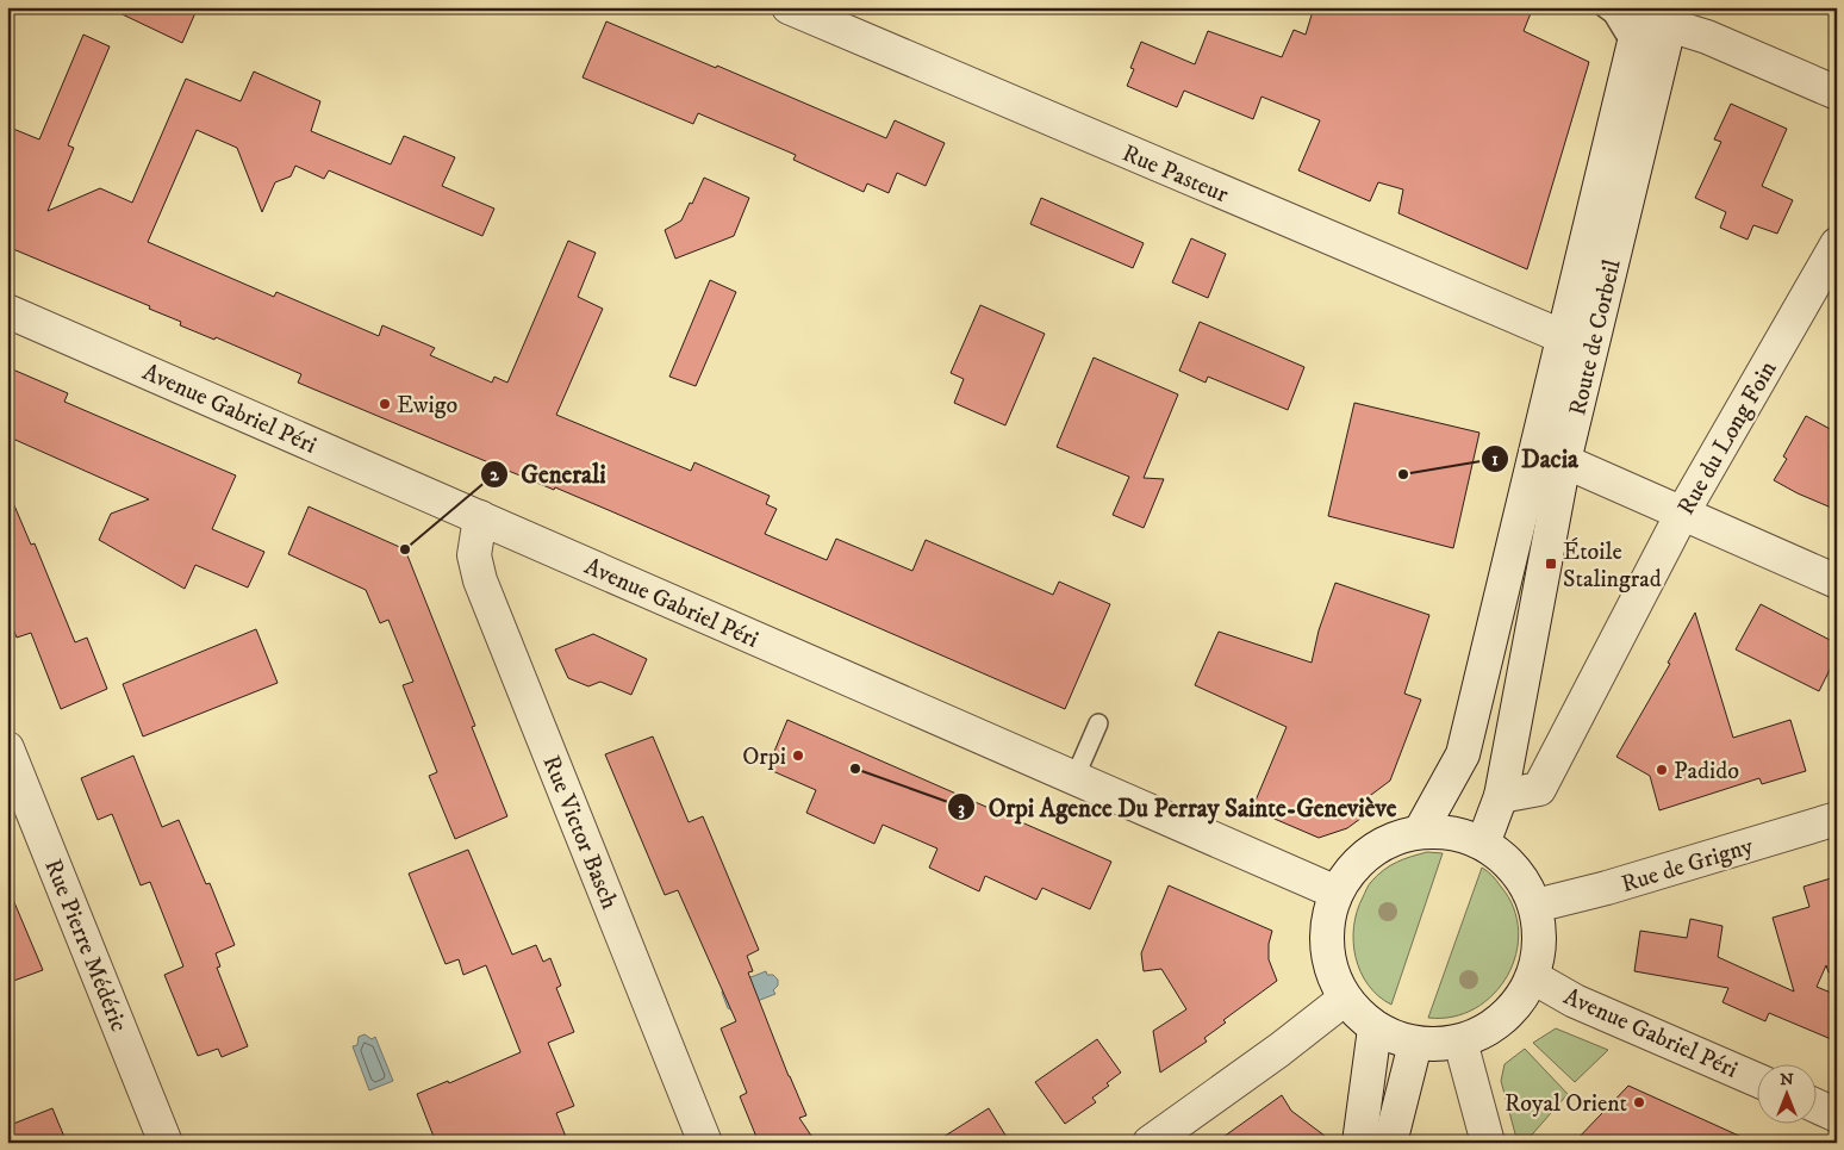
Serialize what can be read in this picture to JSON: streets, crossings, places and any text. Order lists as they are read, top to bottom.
{
  "streets": {
    "street": [
      "Rue Pasteur",
      "Route de Corbeil",
      "Avenue Gabriel Péri",
      "Rue du Long Foin",
      "Rue Victor Basch",
      "Rue de Grigny",
      "Rue Pierre Médéric"
    ]
  },
  "crossings": [
    ["Rue Pasteur", "Route de Corbeil"],
    ["Route de Corbeil", "Rue du Long Foin"],
    ["Avenue Gabriel Péri", "Rue Victor Basch"]
  ],
  "places": {
    "other": [
      "Ewigo",
      "Dacia",
      "Generali",
      "Orpi",
      "Orpi Agence Du Perray Sainte-Geneviève",
      "Padido",
      "Royal Orient"
    ],
    "transit": ["Étoile Stalingrad"]
  },
  "north": "top"
}
